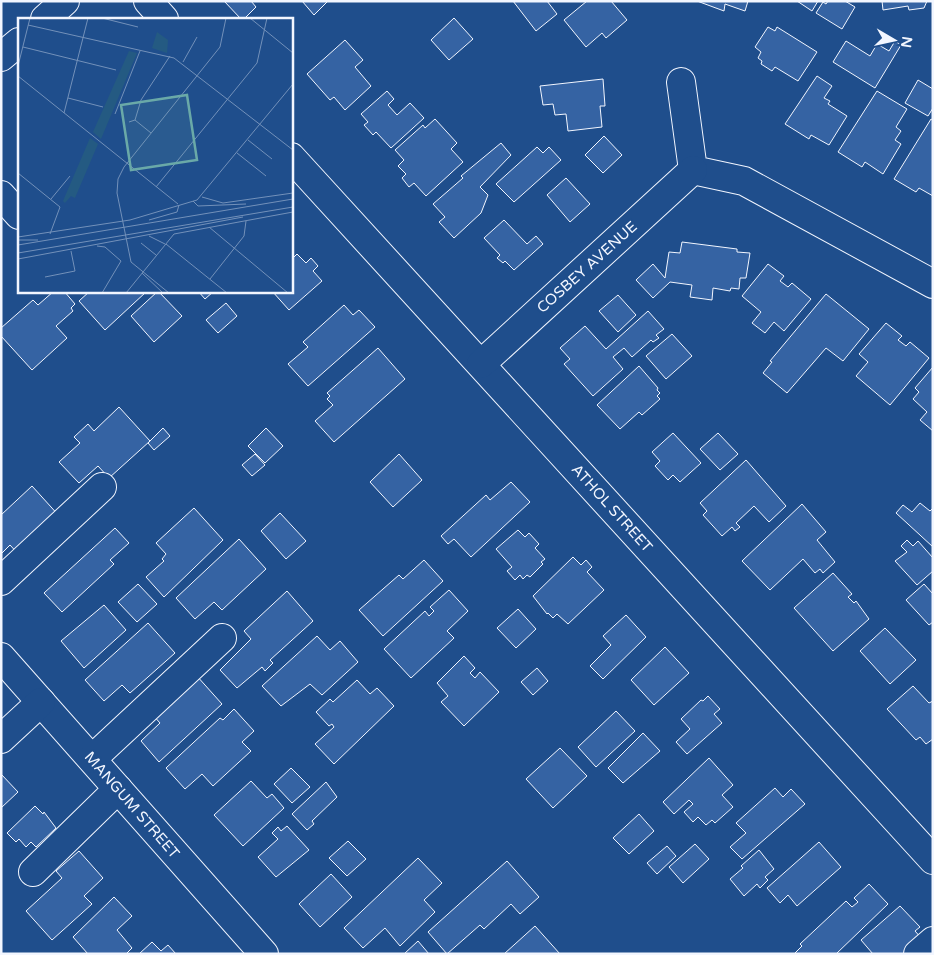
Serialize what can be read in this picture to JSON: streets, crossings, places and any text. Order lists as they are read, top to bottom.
{
  "streets": {
    "street": ["COSBEY AVENUE", "ATHOL STREET", "MANGUM STREET"]
  },
  "crossings": [
    ["COSBEY AVENUE", "ATHOL STREET"]
  ],
  "north": "right"
}
